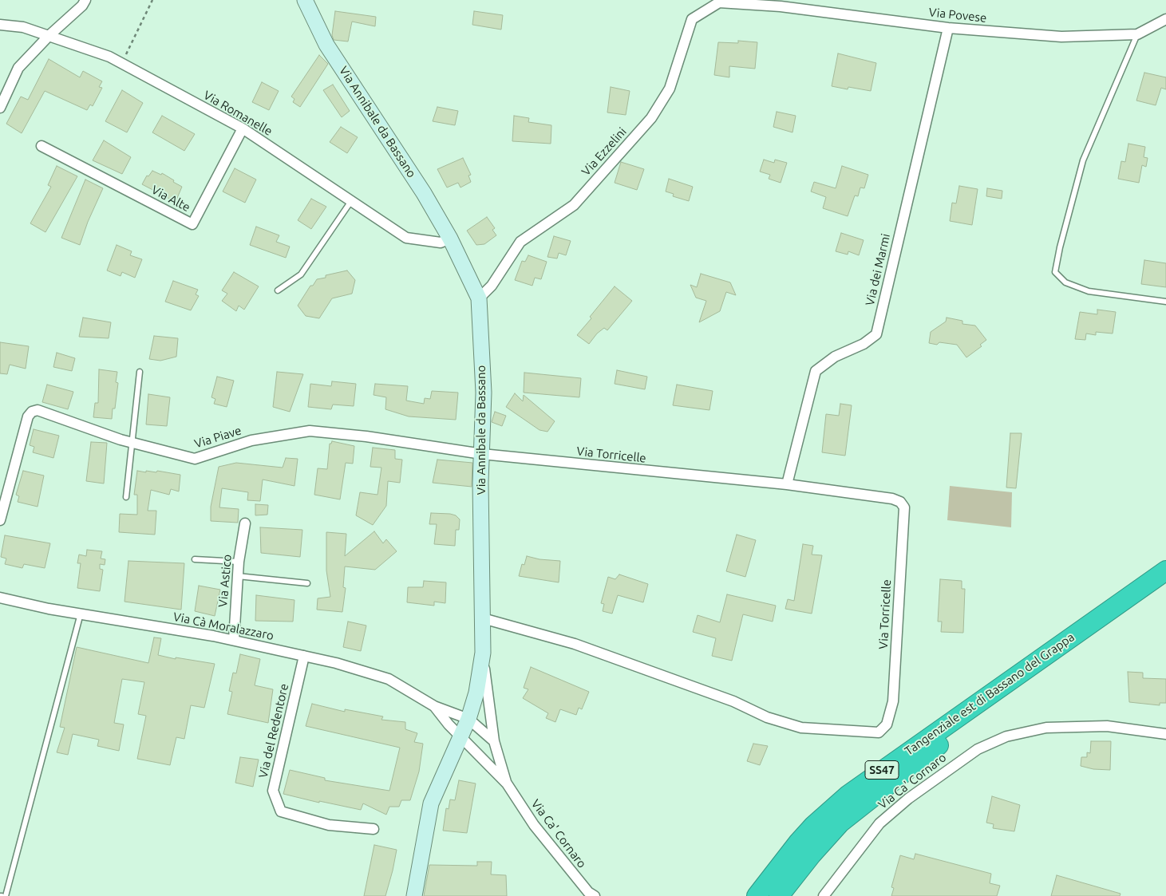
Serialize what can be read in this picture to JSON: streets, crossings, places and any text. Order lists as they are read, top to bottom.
{
  "streets": {
    "highway": ["Tangenziale est di Bassano del Grappa", "SS47"],
    "street": [
      "Via Povese",
      "Via Romanelle",
      "Via Annibale da Bassano",
      "Via Ezzelini",
      "Via Alte",
      "Via dei Marmi",
      "Via Piave",
      "Via Torricelle",
      "Via Astico",
      "Via Cà Moralazzaro",
      "Via del Redentore",
      "Via Ca' Cornaro"
    ]
  },
  "crossings": [
    ["Via Povese", "Via Ezzelini"],
    ["Via Povese", "Via dei Marmi"],
    ["Via Romanelle", "Via Annibale da Bassano"],
    ["Via Romanelle", "Via Alte"],
    ["Via Annibale da Bassano", "Via Ezzelini"],
    ["Via Annibale da Bassano", "Via Piave"],
    ["Via Annibale da Bassano", "Via Torricelle"],
    ["Via Annibale da Bassano", "Via Cà Moralazzaro"],
    ["Via Annibale da Bassano", "Via Ca' Cornaro"],
    ["Via dei Marmi", "Via Torricelle"],
    ["Via Piave", "Via Torricelle"],
    ["Via Astico", "Via Cà Moralazzaro"],
    ["Via Cà Moralazzaro", "Via del Redentore"],
    ["Via Cà Moralazzaro", "Via Ca' Cornaro"]
  ]
}
